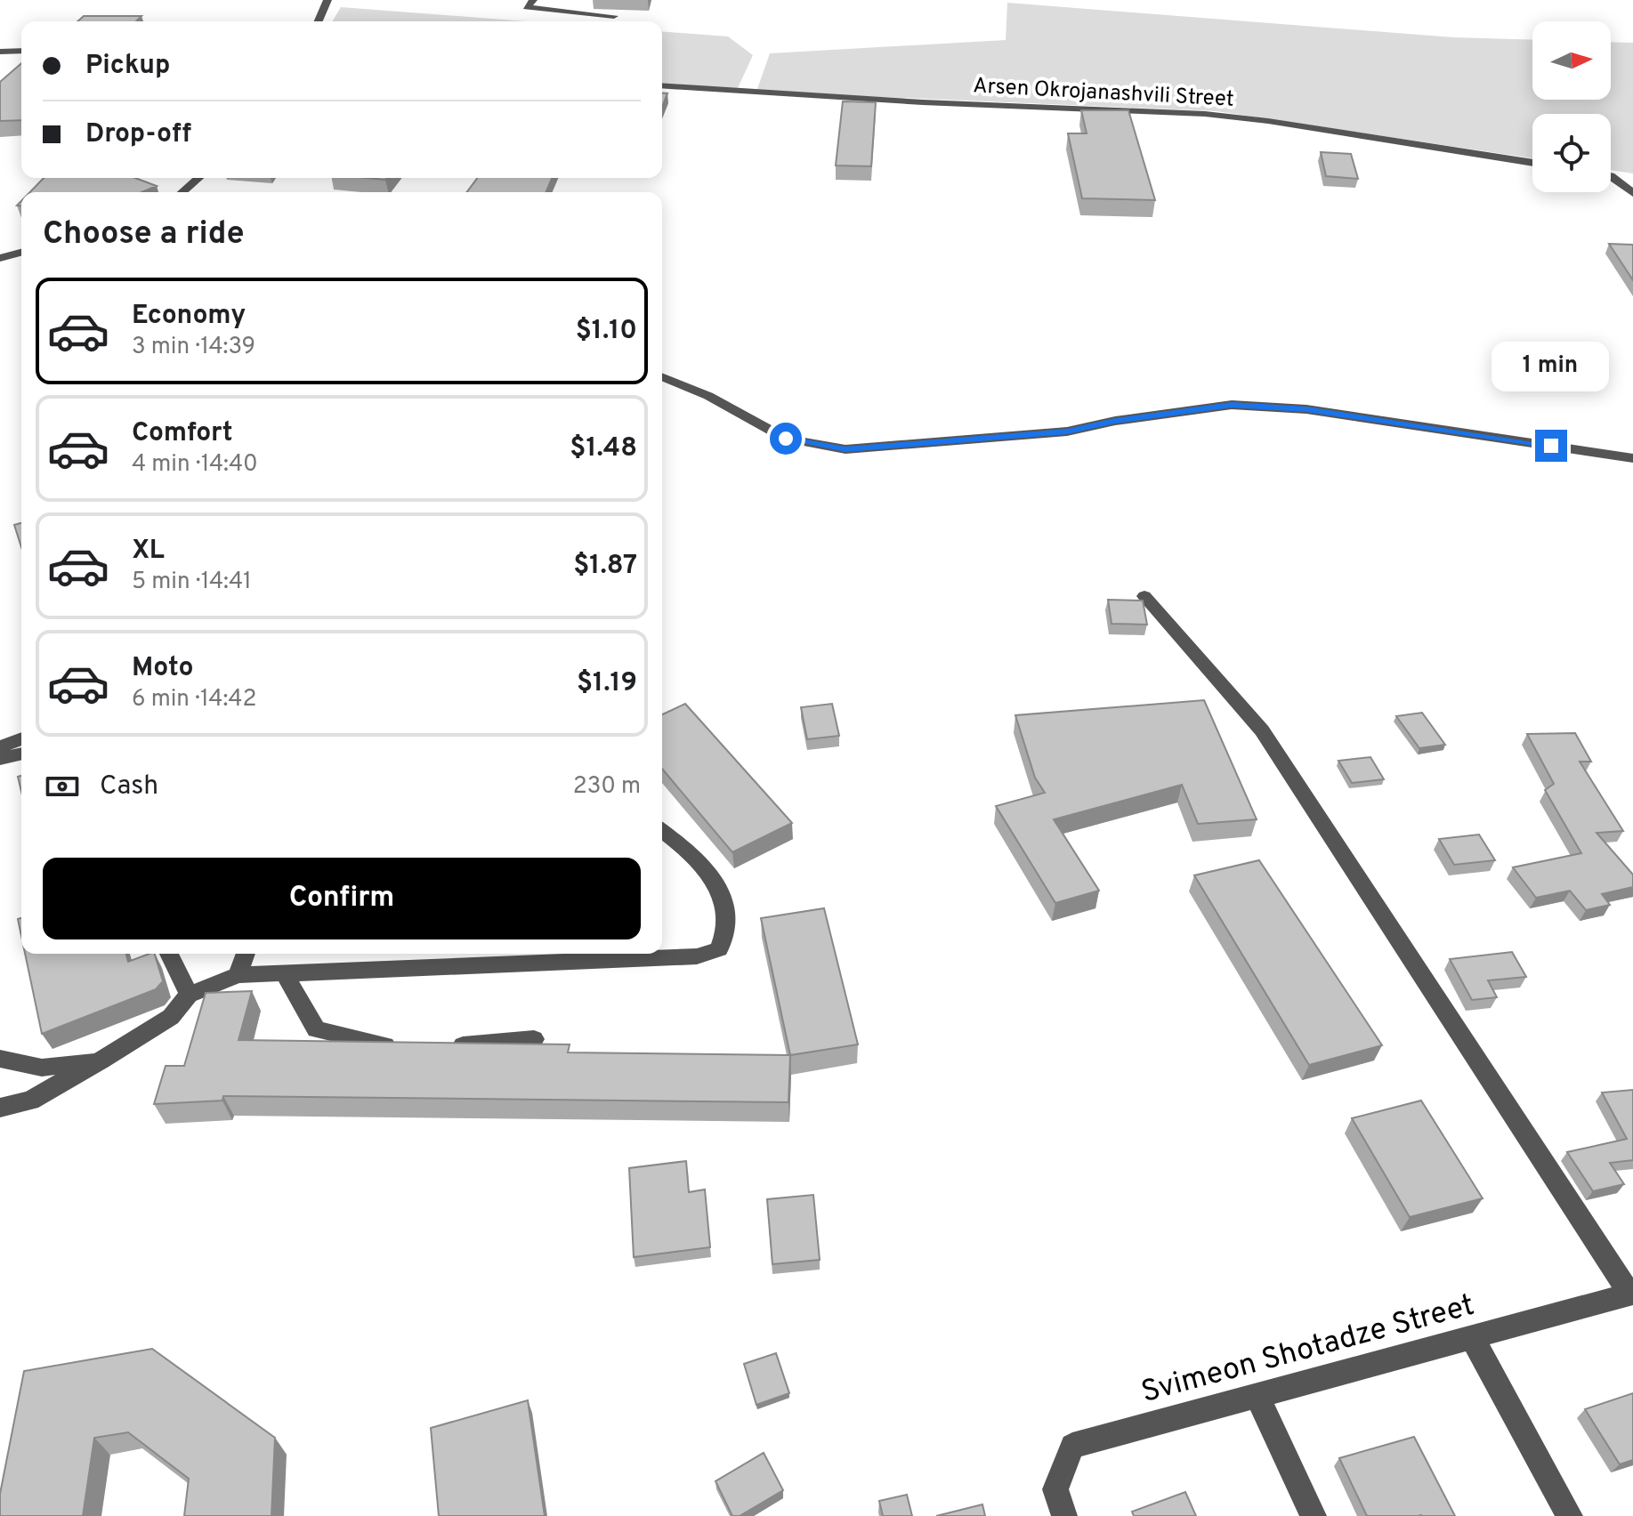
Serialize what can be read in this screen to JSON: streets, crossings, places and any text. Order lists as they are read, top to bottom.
{
  "streets": {
    "street": ["Arsen Okrojanashvili Street", "Svimeon Shotadze Street"]
  },
  "north": "right",
  "page": {
    "banner": ["Pickup", "Drop-off"],
    "heading": "Choose a ride",
    "list": [
      {
        "name": "Economy",
        "note": "3 min · 14:39",
        "value": "$1.10"
      },
      {
        "name": "Comfort",
        "note": "4 min · 14:40",
        "value": "$1.48"
      },
      {
        "name": "XL",
        "note": "5 min · 14:41",
        "value": "$1.87"
      },
      {
        "name": "Moto",
        "note": "6 min · 14:42",
        "value": "$1.19"
      }
    ],
    "bubble": "1 min",
    "pay": ["Cash", "230 m"],
    "buttons": "Confirm"
  }
}
